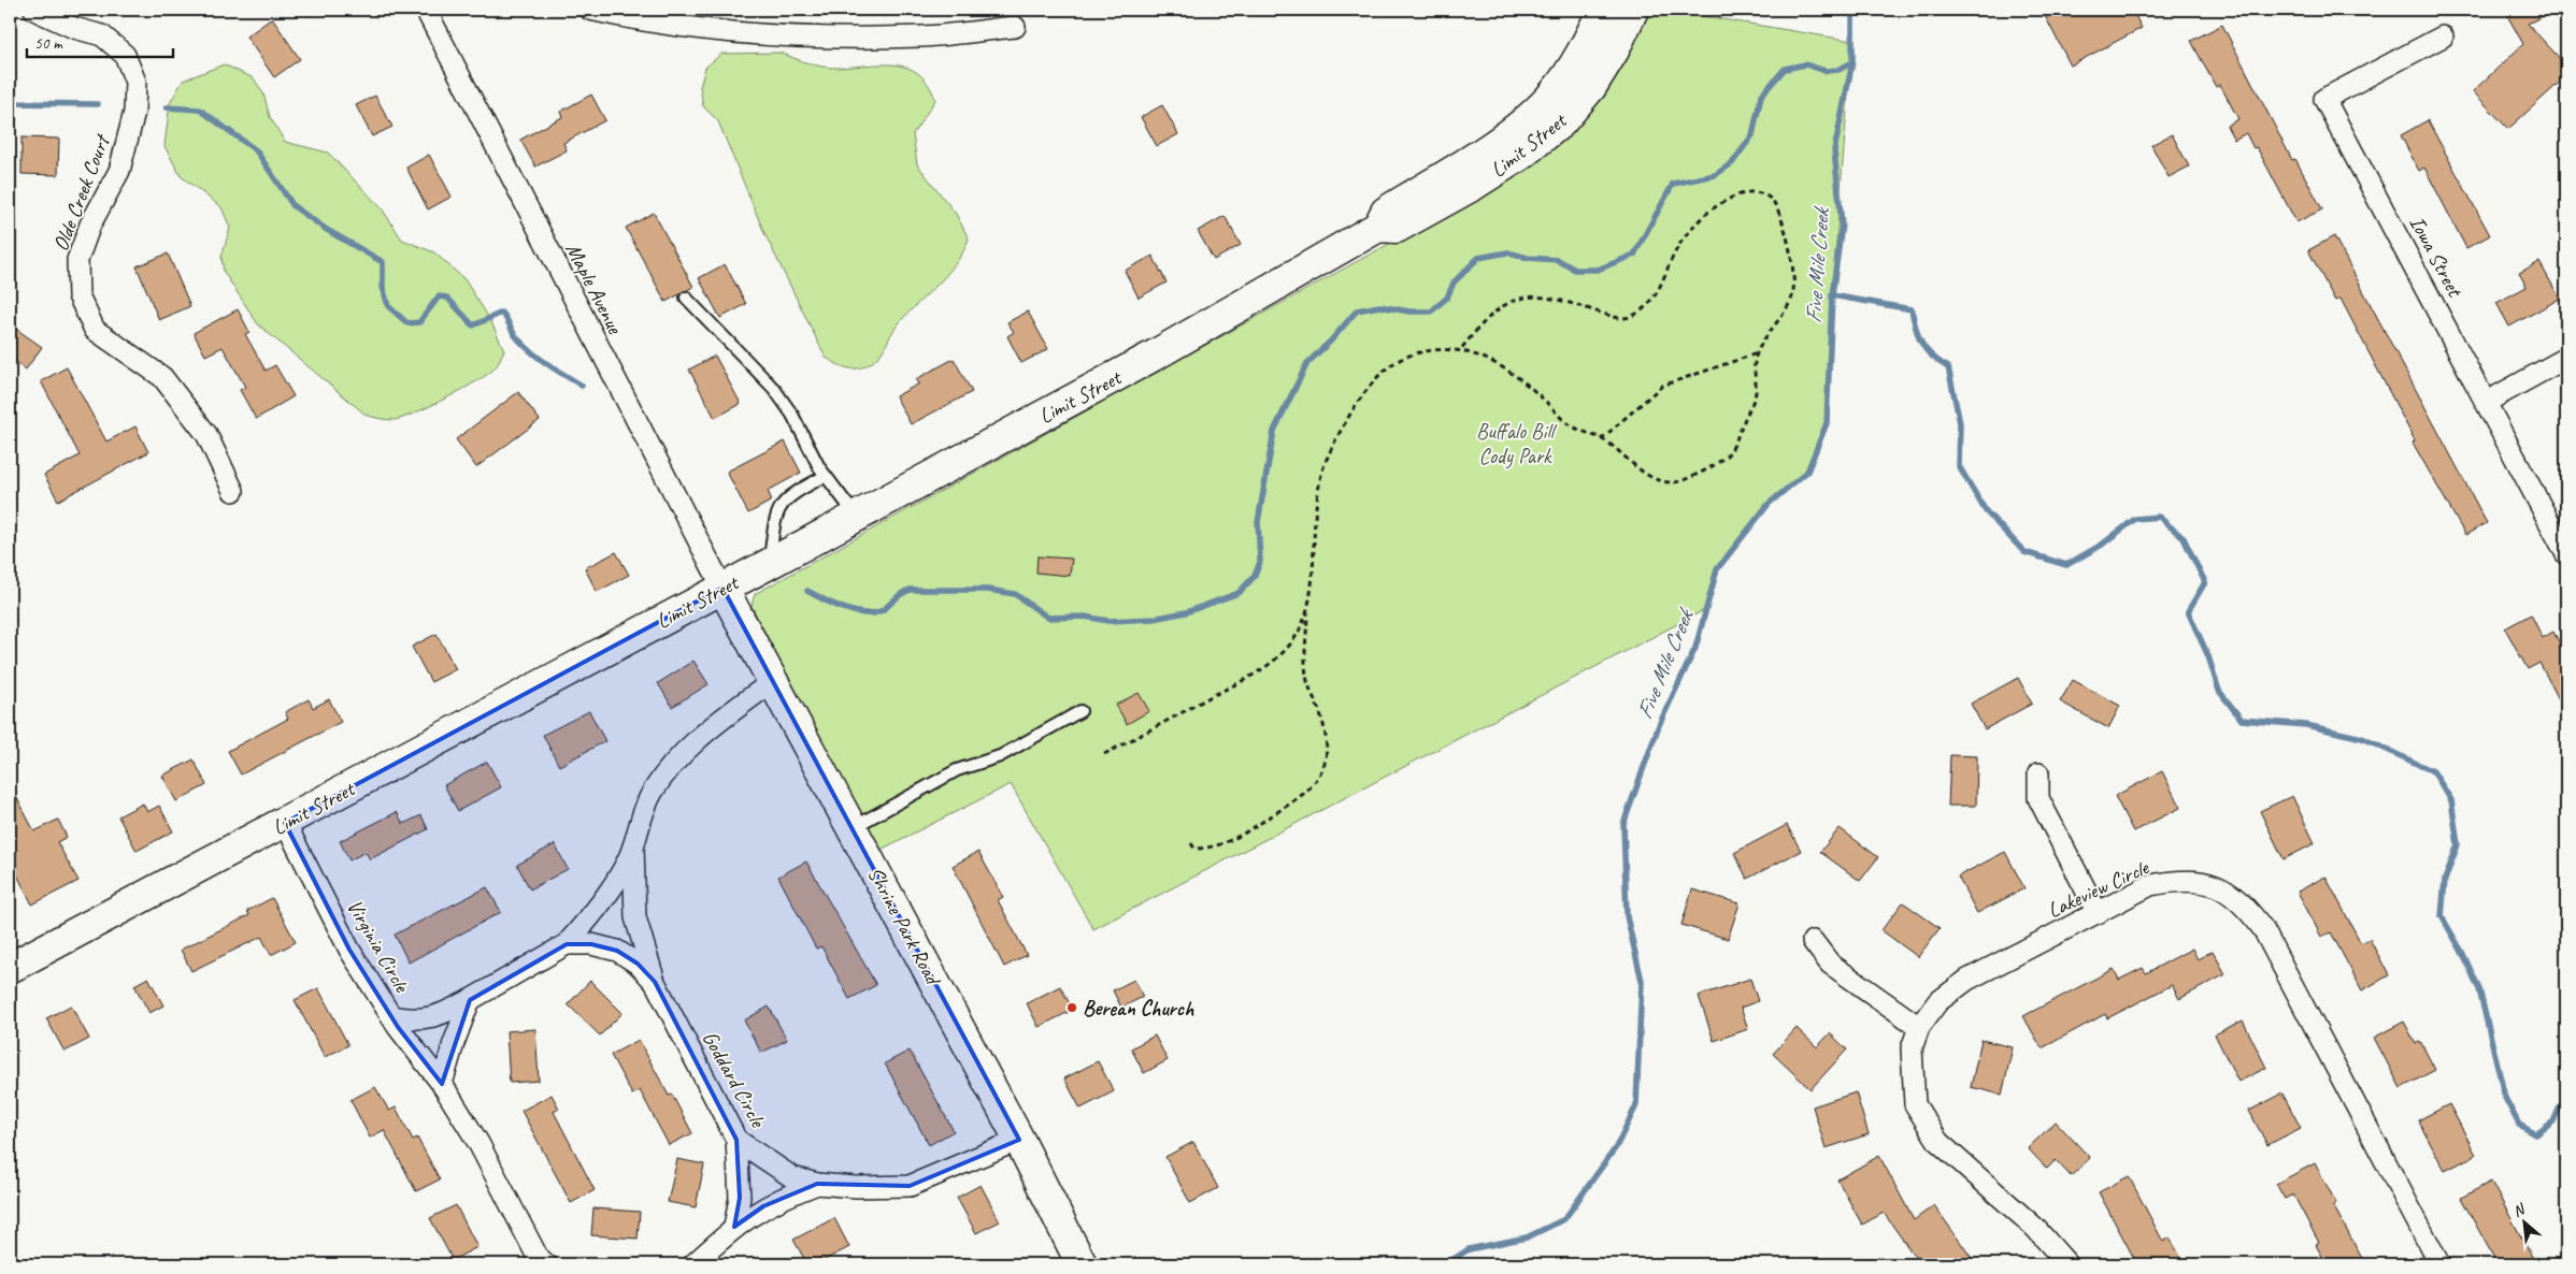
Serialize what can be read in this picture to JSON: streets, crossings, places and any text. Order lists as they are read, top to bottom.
{
  "streets": {
    "street": [
      "Limit Street",
      "Olde Creek Court",
      "Iowa Street",
      "Maple Avenue",
      "Lakeview Circle",
      "Shrine Park Road",
      "Virginia Circle",
      "Goddard Circle"
    ]
  },
  "crossings": [
    ["Limit Street", "Maple Avenue"],
    ["Limit Street", "Shrine Park Road"],
    ["Limit Street", "Virginia Circle"],
    ["Maple Avenue", "Shrine Park Road"],
    ["Shrine Park Road", "Goddard Circle"]
  ],
  "water": ["Five Mile Creek"],
  "parks": ["Buffalo Bill Cody Park"],
  "places": ["Berean Church"],
  "scale_bar": "50 m",
  "north": "top left"
}
